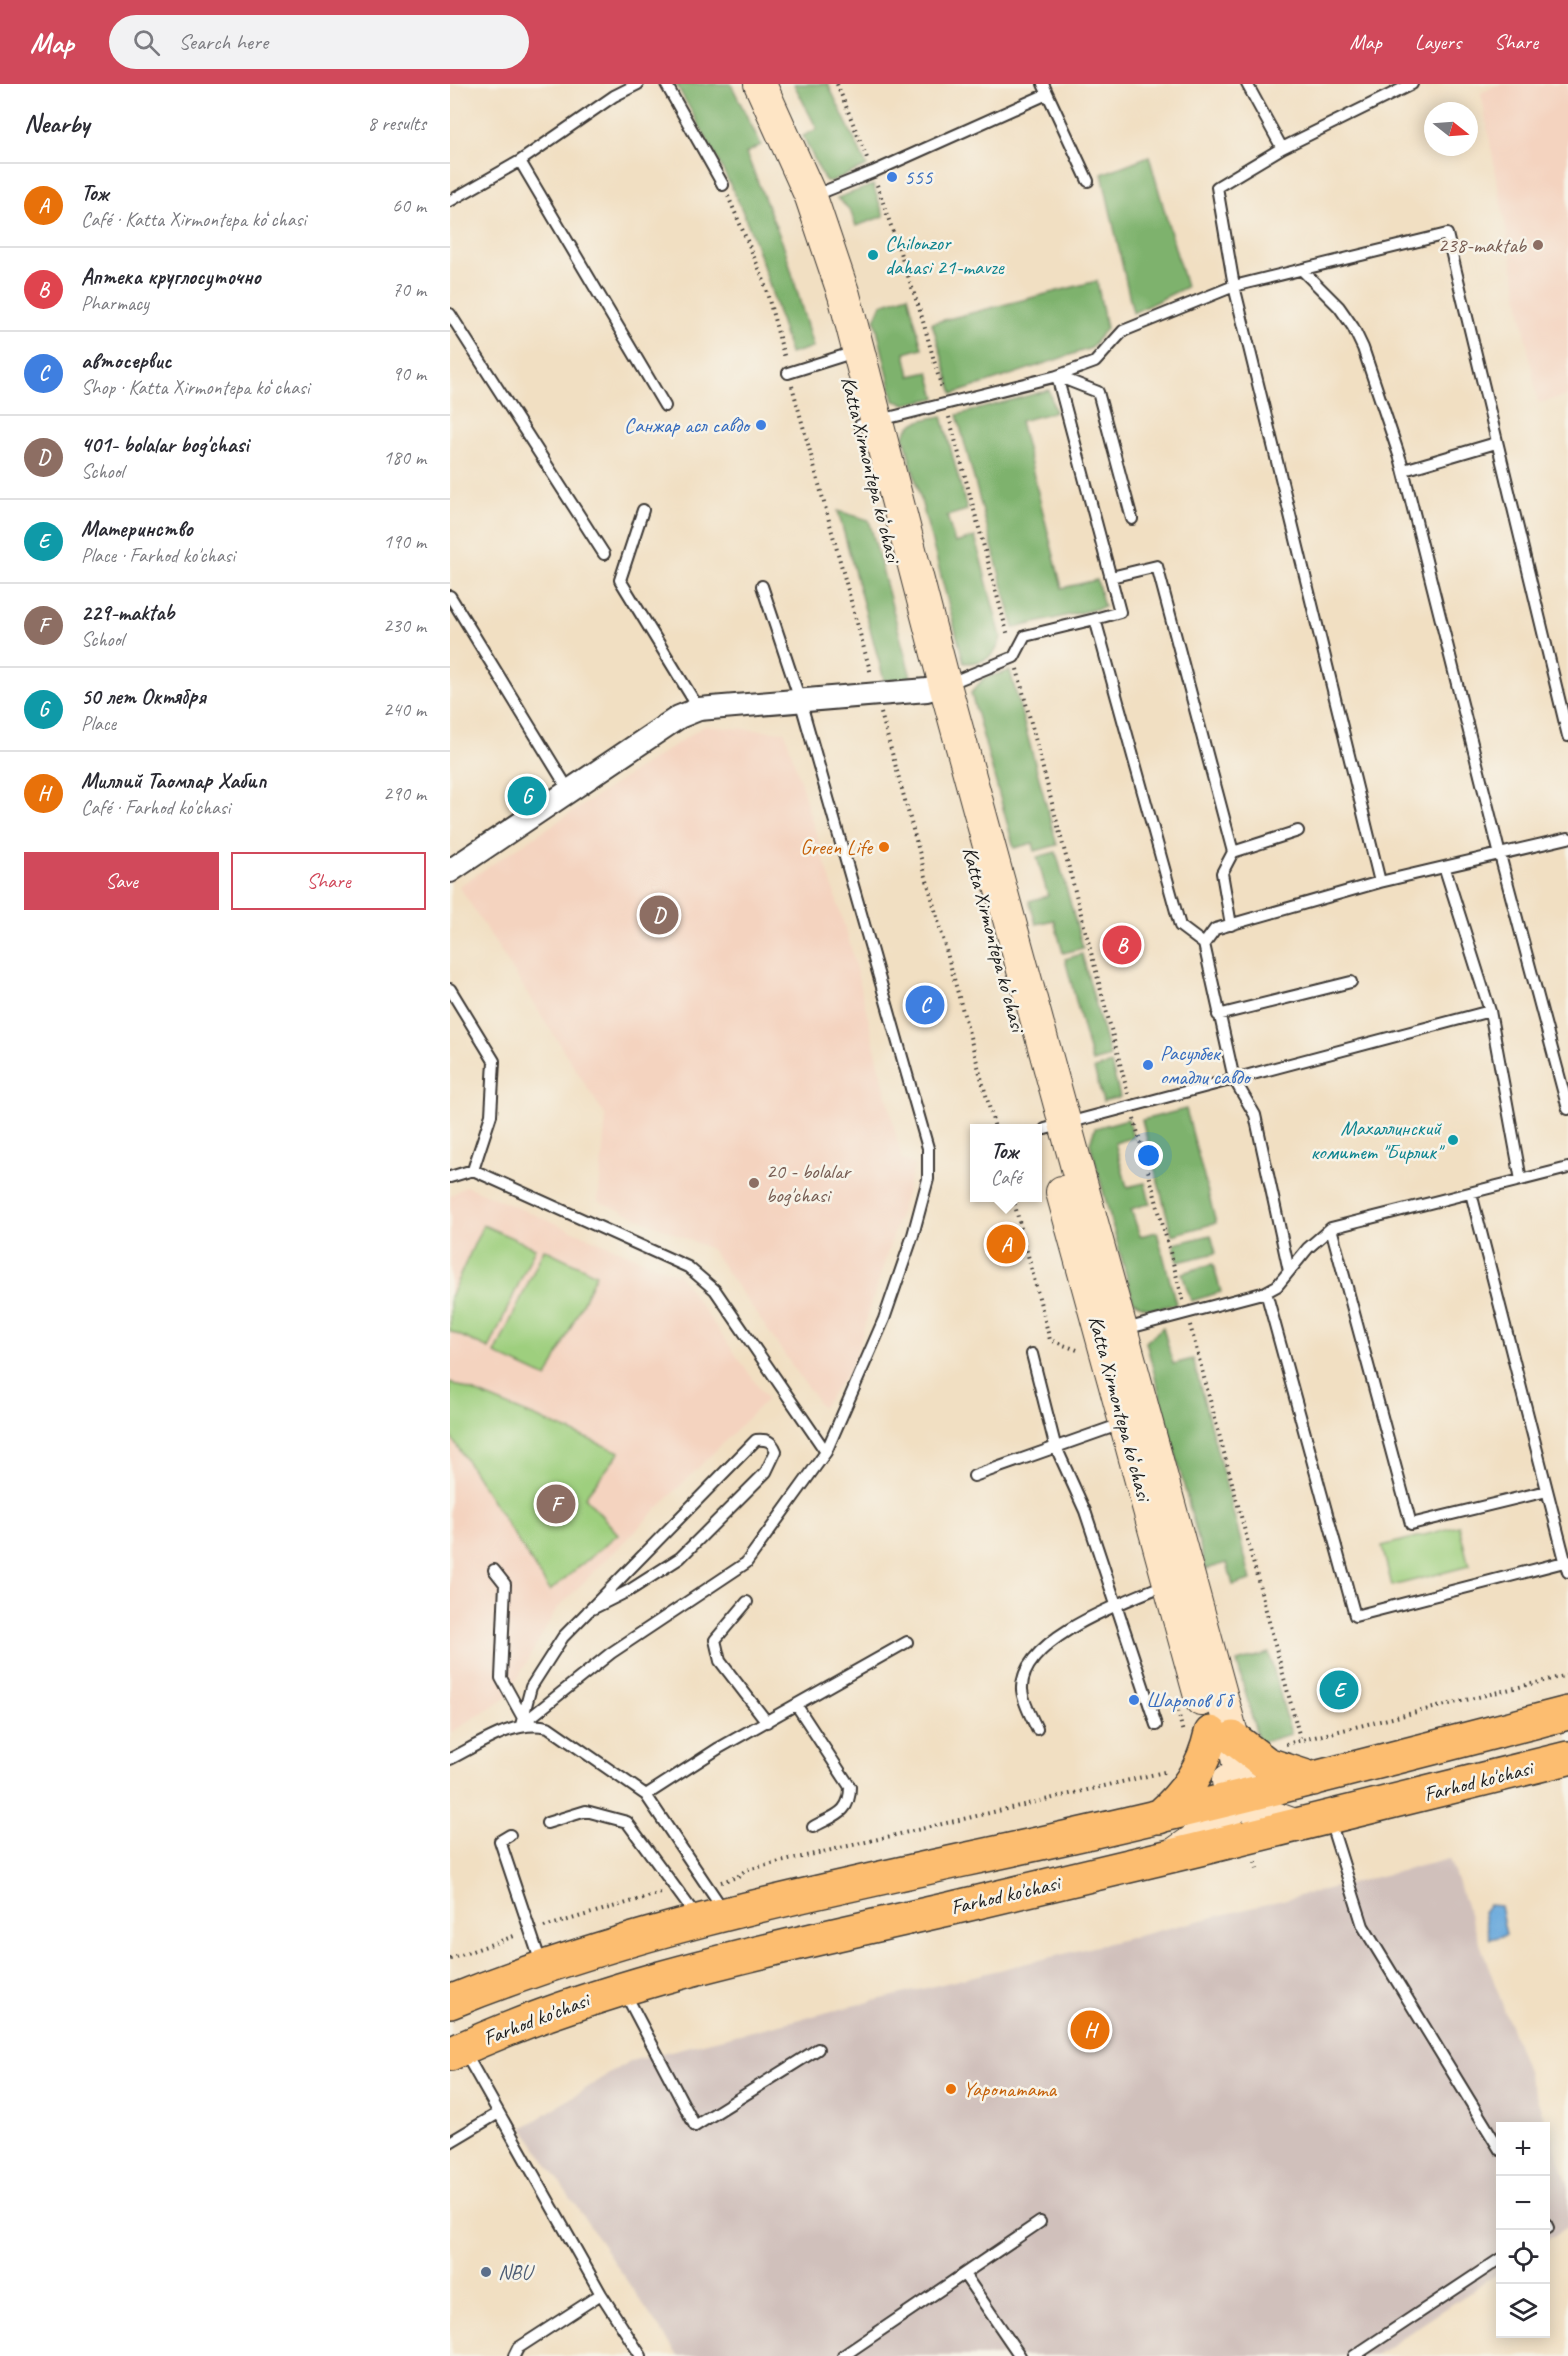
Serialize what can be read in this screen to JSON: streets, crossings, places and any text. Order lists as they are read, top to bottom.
{
  "streets": {
    "main road": ["Katta Xirmontepa koʻchasi", "Farhod ko'chasi"]
  },
  "crossings": [
    ["Katta Xirmontepa koʻchasi", "Farhod ko'chasi"]
  ],
  "places": [
    "555",
    "238-maktab",
    "Chilonzor dahasi 21-mavze",
    "Санжар асл савдо",
    "Green Life",
    "Расулбек омадли савдо",
    "Махаллинский комитет \"Бирлик\"",
    "20 - bolalar bog'chasi",
    "Шаропов б б",
    "Yaponamama",
    "NBU"
  ],
  "north": "right",
  "page": {
    "header": "Map",
    "search": "Search here",
    "nav": ["Map", "Layers", "Share"],
    "heading": ["Nearby", "8 results"],
    "list": [
      {
        "mark": "A",
        "name": "Тож",
        "note": "Café · Katta Xirmontepa koʻchasi",
        "value": "60 m"
      },
      {
        "mark": "B",
        "name": "Аптека круглосуточно",
        "note": "Pharmacy",
        "value": "70 m"
      },
      {
        "mark": "C",
        "name": "автосервис",
        "note": "Shop · Katta Xirmontepa koʻchasi",
        "value": "90 m"
      },
      {
        "mark": "D",
        "name": "401- bolalar bog'chasi",
        "note": "School",
        "value": "180 m"
      },
      {
        "mark": "E",
        "name": "Материнство",
        "note": "Place · Farhod ko'chasi",
        "value": "190 m"
      },
      {
        "mark": "F",
        "name": "229-maktab",
        "note": "School",
        "value": "230 m"
      },
      {
        "mark": "G",
        "name": "50 лет Октября",
        "note": "Place",
        "value": "240 m"
      },
      {
        "mark": "H",
        "name": "Миллий Таомлар Хабип",
        "note": "Café · Farhod ko'chasi",
        "value": "290 m"
      }
    ],
    "pins": [
      "G",
      "D",
      "B",
      "C",
      "A",
      "F",
      "E",
      "H"
    ],
    "buttons": ["Save", "Share"],
    "popup": ["Тож", "Café"],
    "map_buttons": ["+", "−"]
  }
}
